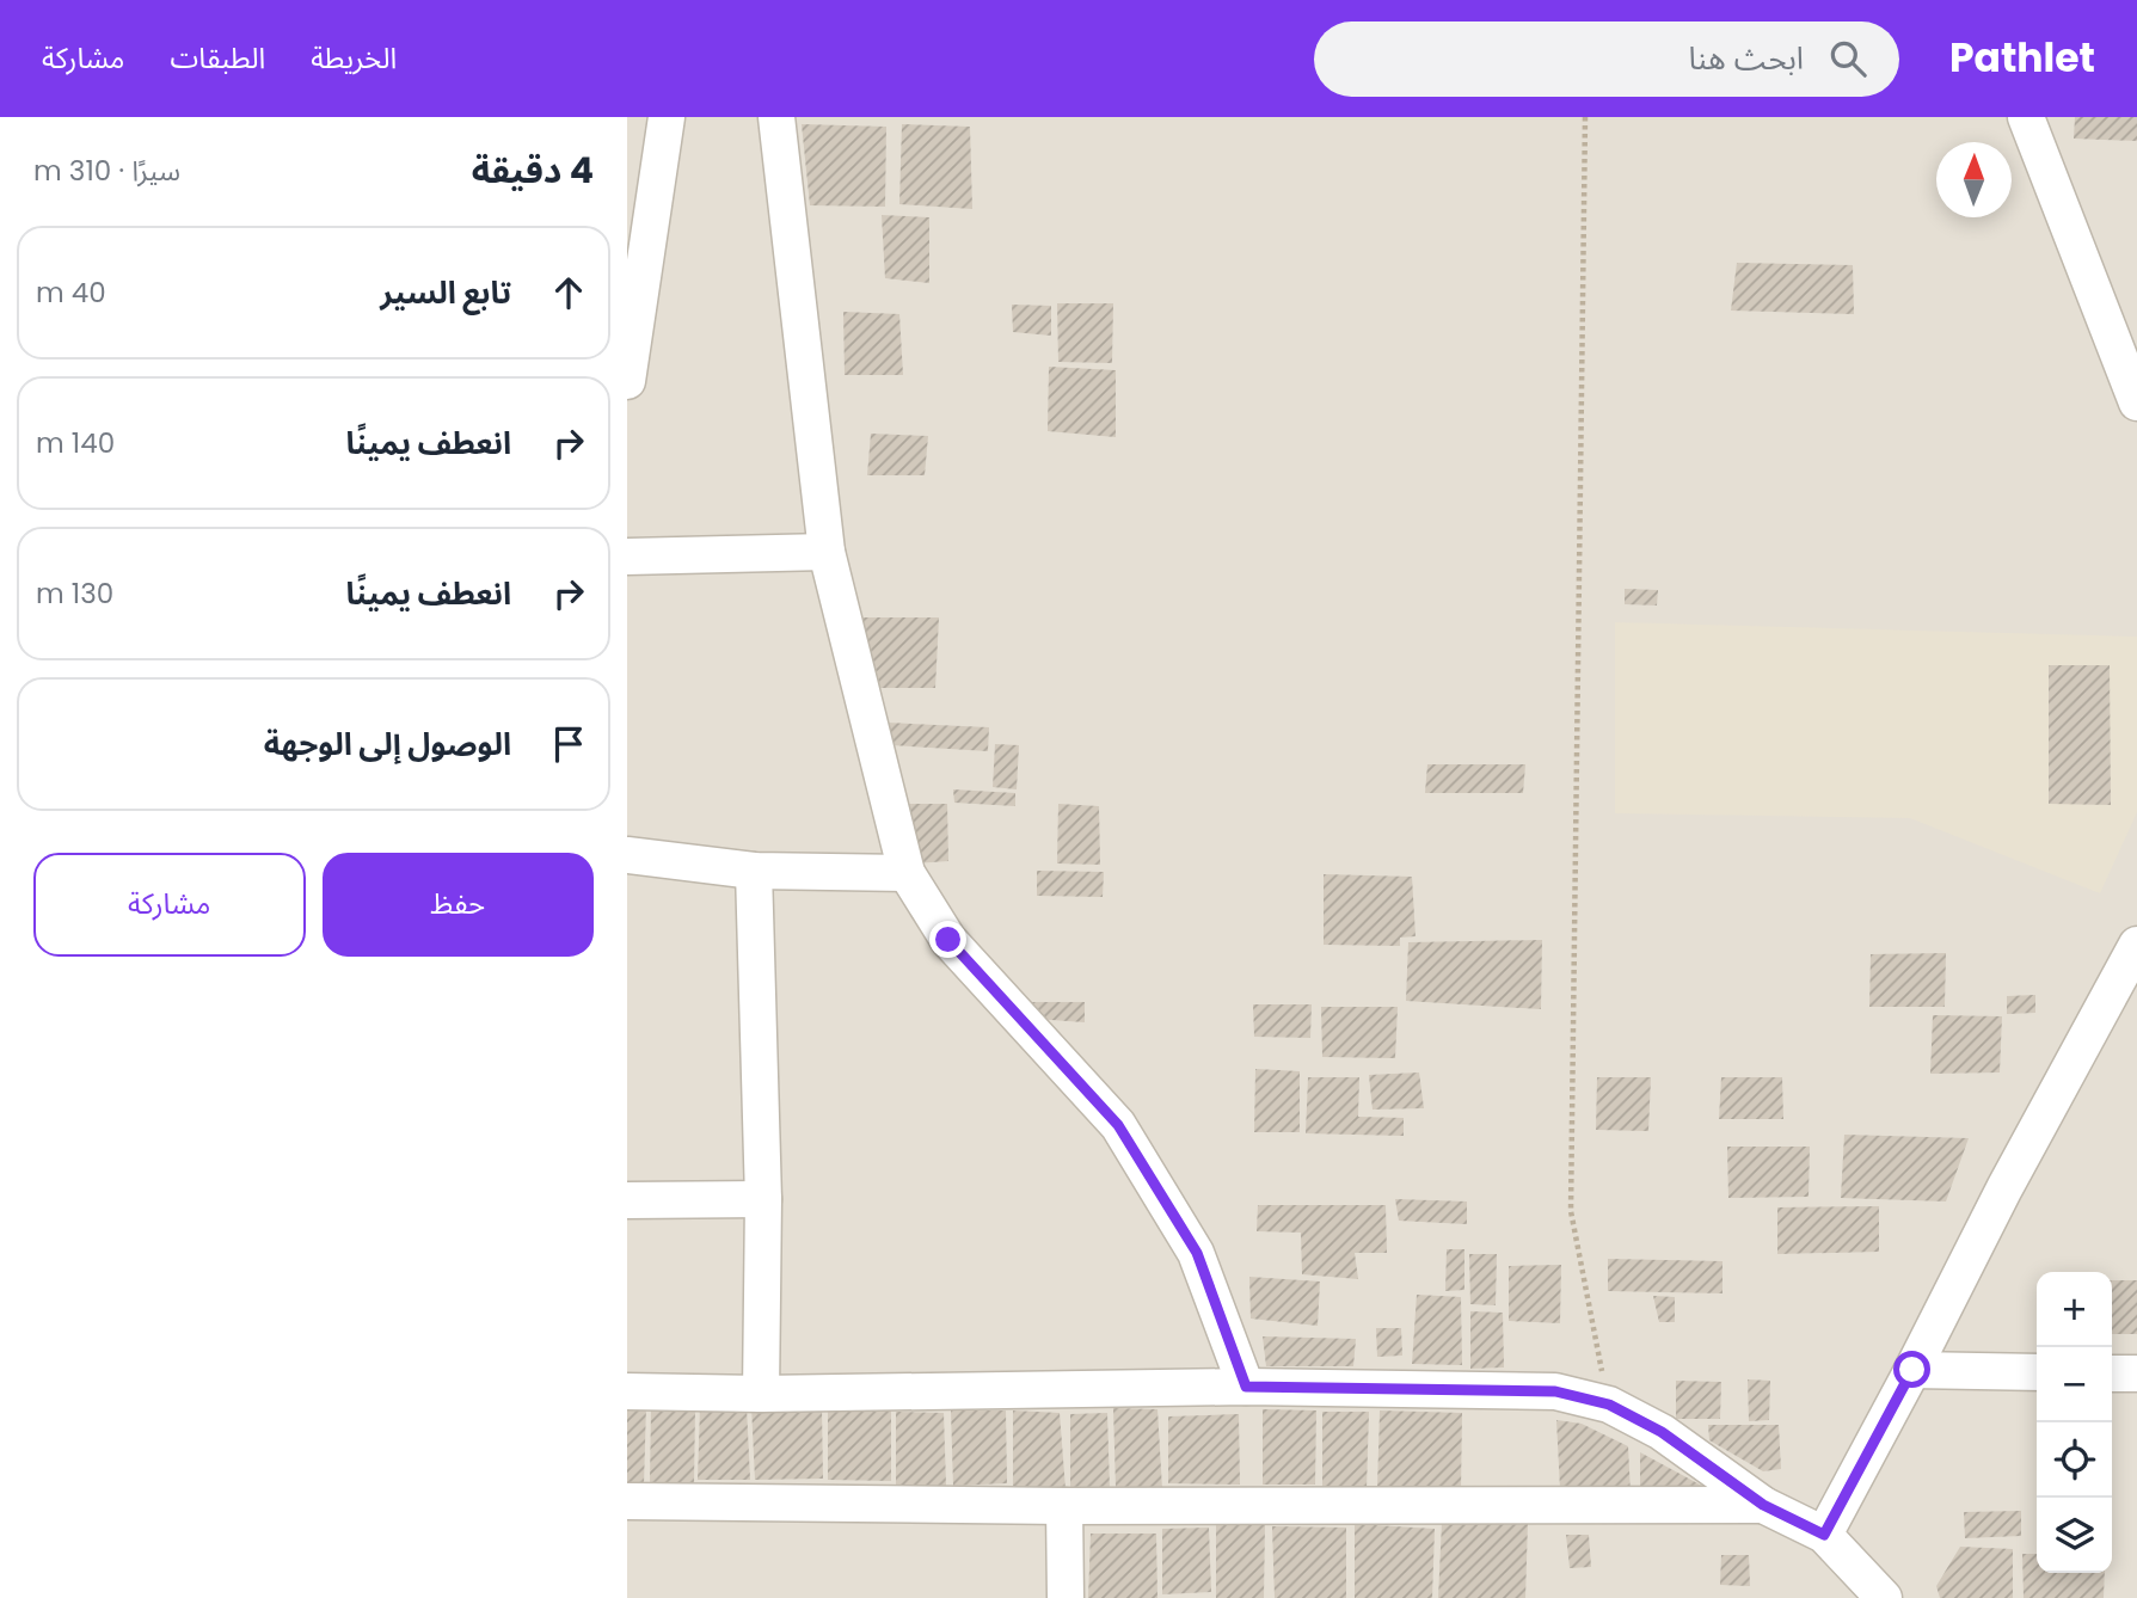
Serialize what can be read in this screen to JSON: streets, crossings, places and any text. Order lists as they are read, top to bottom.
{
  "north": "top",
  "page": {
    "header": "Pathlet",
    "search": "ابحث هنا",
    "nav": ["الخريطة", "الطبقات", "مشاركة"],
    "heading": ["4 دقيقة", "سيرًا · 310 m"],
    "list": [
      ["تابع السير", "40 m"],
      ["انعطف يمينًا", "140 m"],
      ["انعطف يمينًا", "130 m"],
      "الوصول إلى الوجهة"
    ],
    "buttons": ["حفظ", "مشاركة"],
    "map_buttons": ["+", "−"]
  }
}
